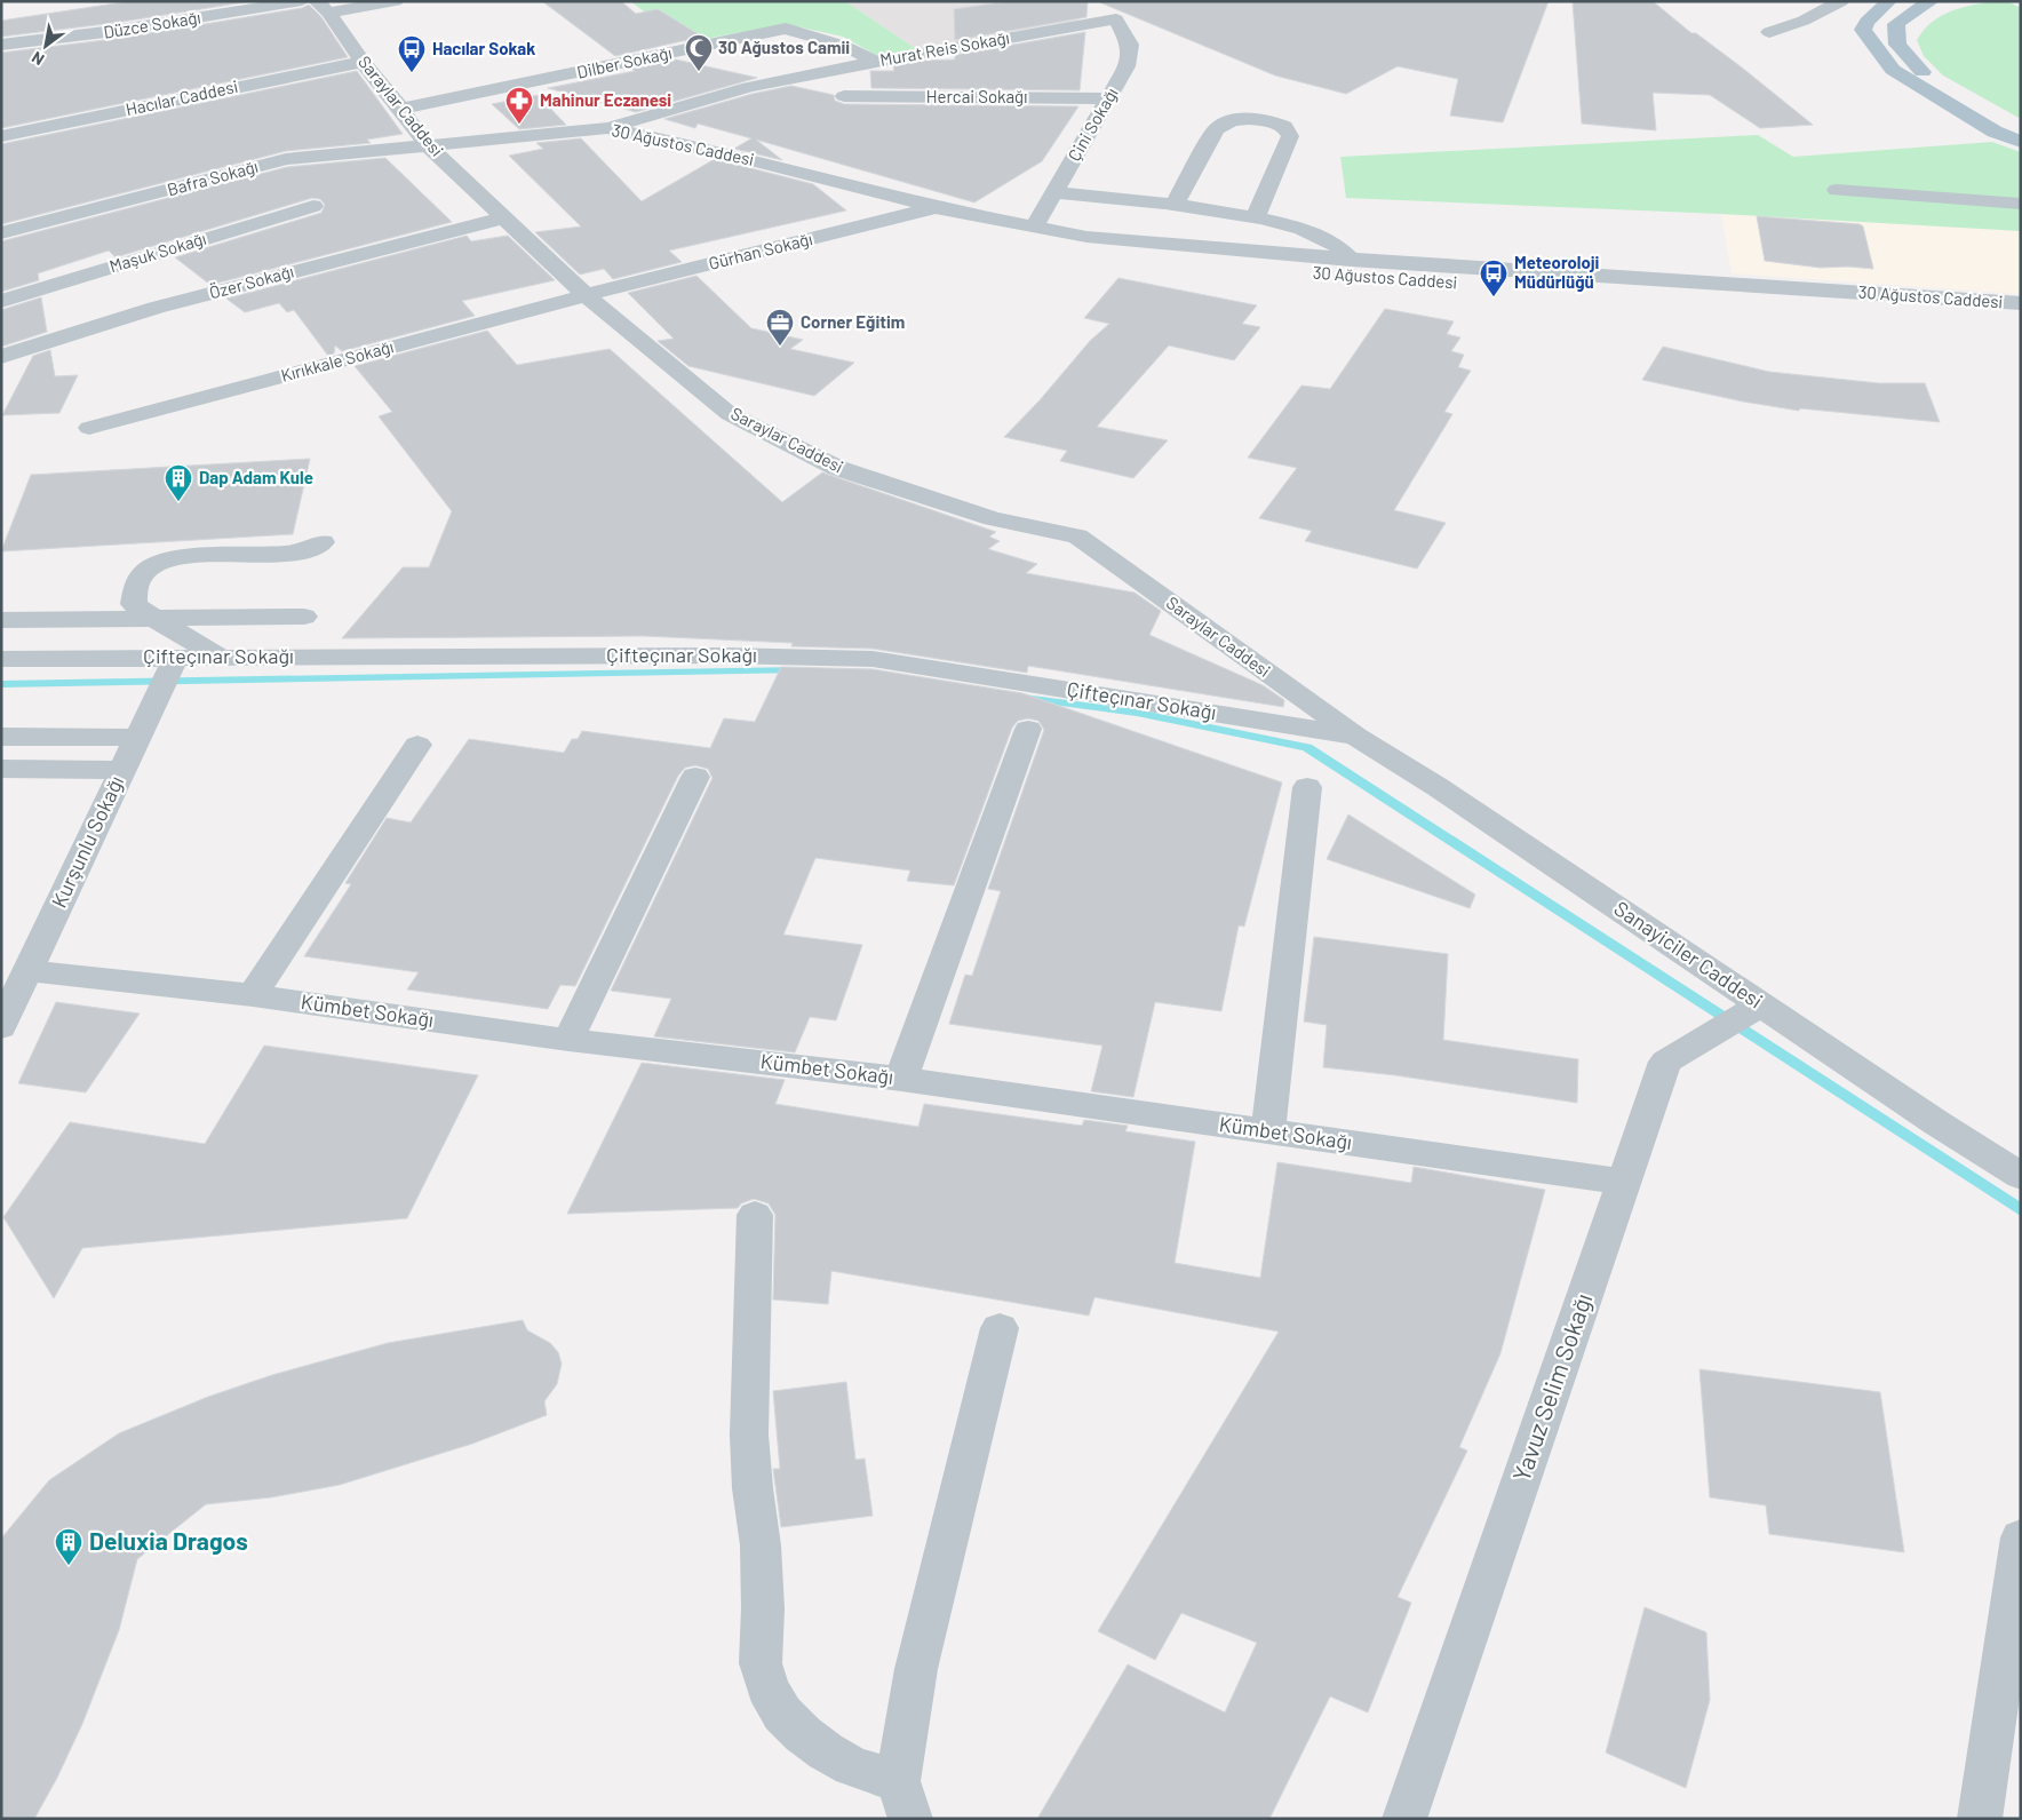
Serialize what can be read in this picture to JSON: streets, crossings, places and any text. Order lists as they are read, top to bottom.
{
  "streets": {
    "street": [
      "Düzce Sokağı",
      "Murat Reis Sokağı",
      "Dilber Sokağı",
      "Hercai Sokağı",
      "Hacılar Caddesi",
      "Saraylar Caddesi",
      "Çini Sokağı",
      "30 Ağustos Caddesi",
      "Bafra Sokağı",
      "Gürhan Sokağı",
      "Maşuk Sokağı",
      "Özer Sokağı",
      "Kırıkkale Sokağı",
      "Çifteçınar Sokağı",
      "Kurşunlu Sokağı",
      "Sanayiciler Caddesi",
      "Kümbet Sokağı",
      "Yavuz Selim Sokağı"
    ]
  },
  "crossings": [
    ["Murat Reis Sokağı", "Dilber Sokağı"],
    ["Murat Reis Sokağı", "Çini Sokağı"],
    ["Murat Reis Sokağı", "30 Ağustos Caddesi"],
    ["Dilber Sokağı", "Saraylar Caddesi"],
    ["Hercai Sokağı", "Çini Sokağı"],
    ["Hacılar Caddesi", "Saraylar Caddesi"],
    ["Saraylar Caddesi", "30 Ağustos Caddesi"],
    ["Saraylar Caddesi", "Bafra Sokağı"],
    ["Saraylar Caddesi", "Gürhan Sokağı"],
    ["Saraylar Caddesi", "Özer Sokağı"],
    ["Saraylar Caddesi", "Kırıkkale Sokağı"],
    ["Saraylar Caddesi", "Çifteçınar Sokağı"],
    ["Saraylar Caddesi", "Sanayiciler Caddesi"],
    ["Çini Sokağı", "30 Ağustos Caddesi"],
    ["30 Ağustos Caddesi", "Bafra Sokağı"],
    ["30 Ağustos Caddesi", "Gürhan Sokağı"],
    ["Gürhan Sokağı", "Kırıkkale Sokağı"],
    ["Çifteçınar Sokağı", "Kurşunlu Sokağı"],
    ["Çifteçınar Sokağı", "Sanayiciler Caddesi"],
    ["Kurşunlu Sokağı", "Kümbet Sokağı"],
    ["Sanayiciler Caddesi", "Yavuz Selim Sokağı"],
    ["Kümbet Sokağı", "Yavuz Selim Sokağı"]
  ],
  "places": {
    "mosque": ["30 Ağustos Camii"],
    "bus stop": ["Hacılar Sokak", "Meteoroloji Müdürlüğü"],
    "pharmacy": ["Mahinur Eczanesi"],
    "office": ["Corner Eğitim"],
    "building": ["Dap Adam Kule", "Deluxia Dragos"]
  },
  "north": "bottom left"
}
